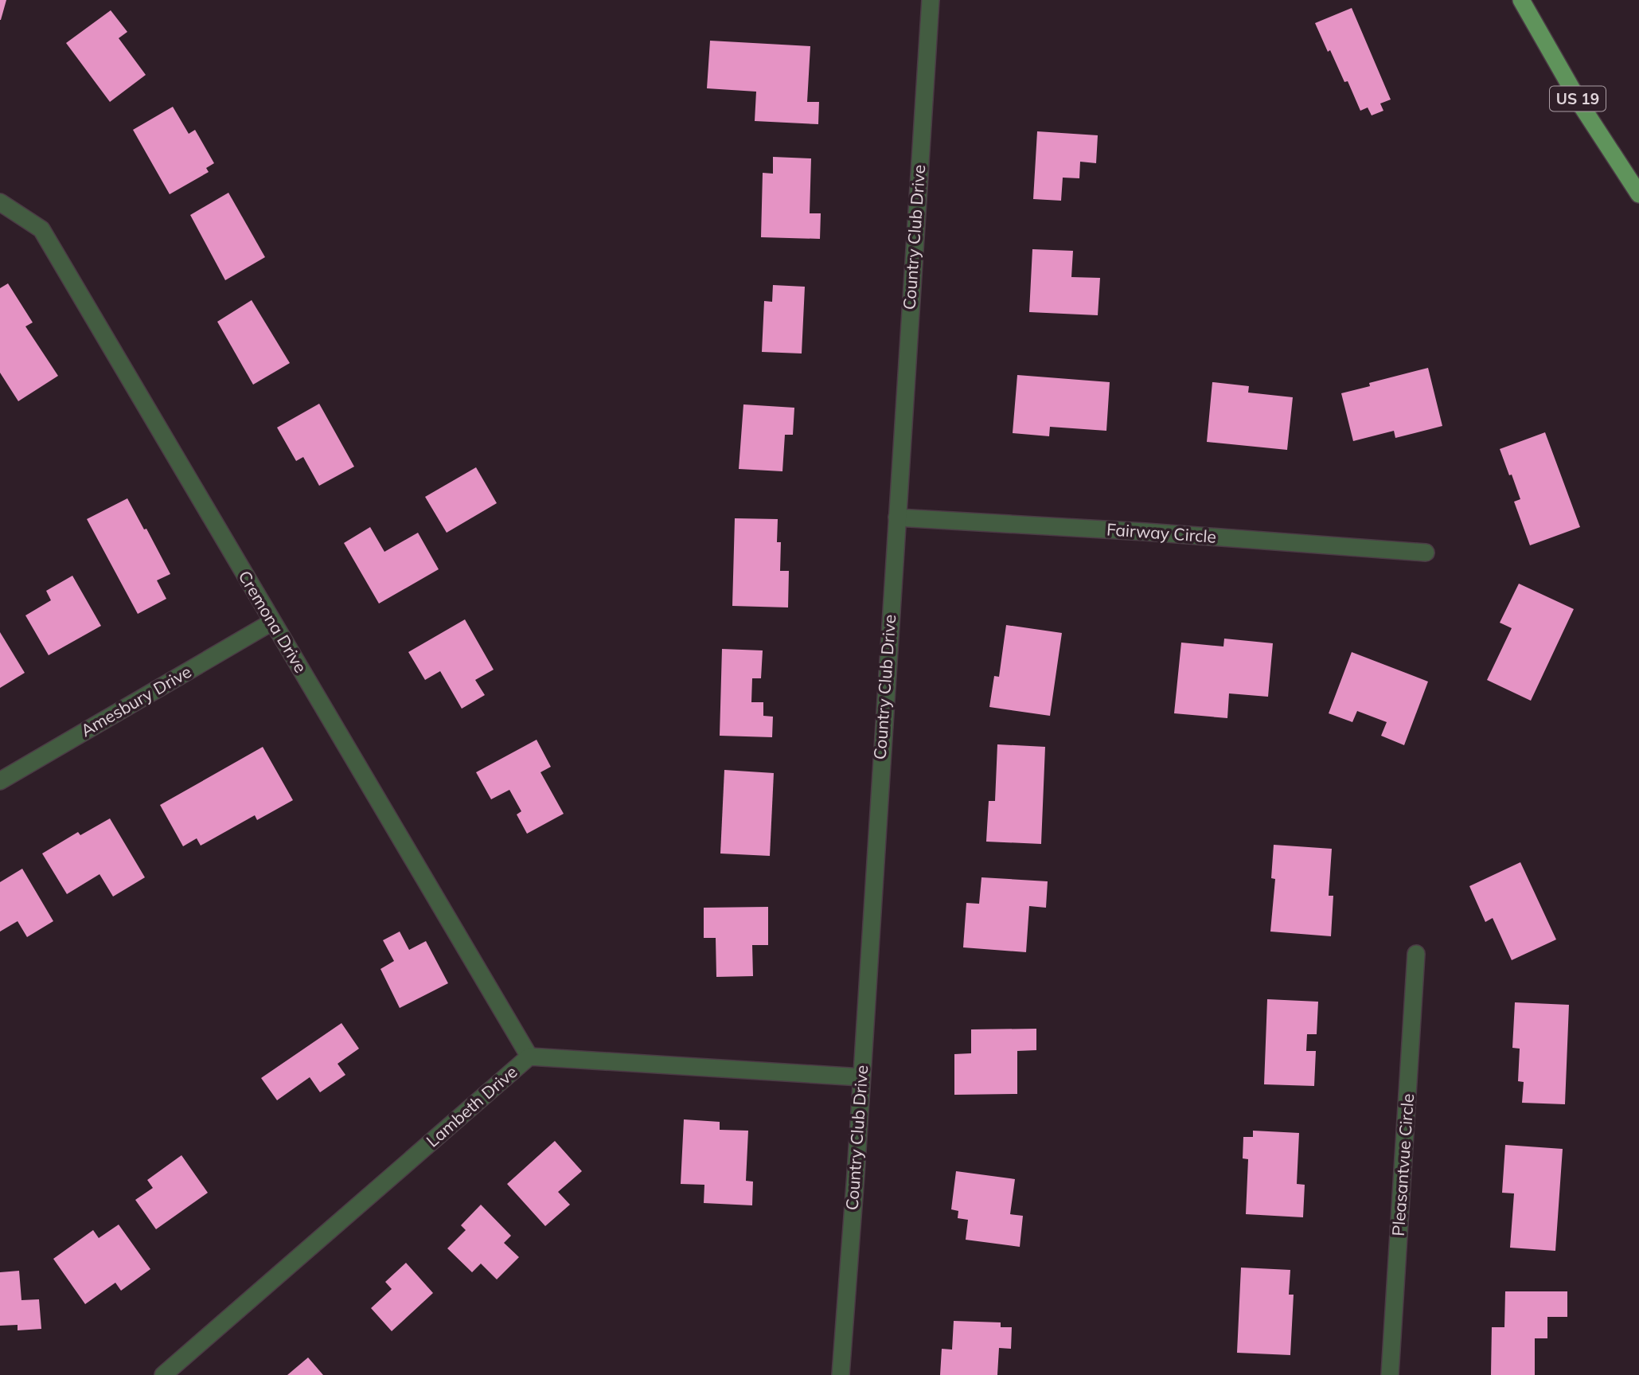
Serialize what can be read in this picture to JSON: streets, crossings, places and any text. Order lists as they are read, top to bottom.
{
  "streets": {
    "main road": ["US 19"],
    "street": [
      "Country Club Drive",
      "Fairway Circle",
      "Cremona Drive",
      "Amesbury Drive",
      "Lambeth Drive",
      "Pleasantvue Circle"
    ]
  },
  "crossings": [
    ["Country Club Drive", "Fairway Circle"],
    ["Country Club Drive", "Lambeth Drive"],
    ["Cremona Drive", "Amesbury Drive"],
    ["Cremona Drive", "Lambeth Drive"]
  ]
}
